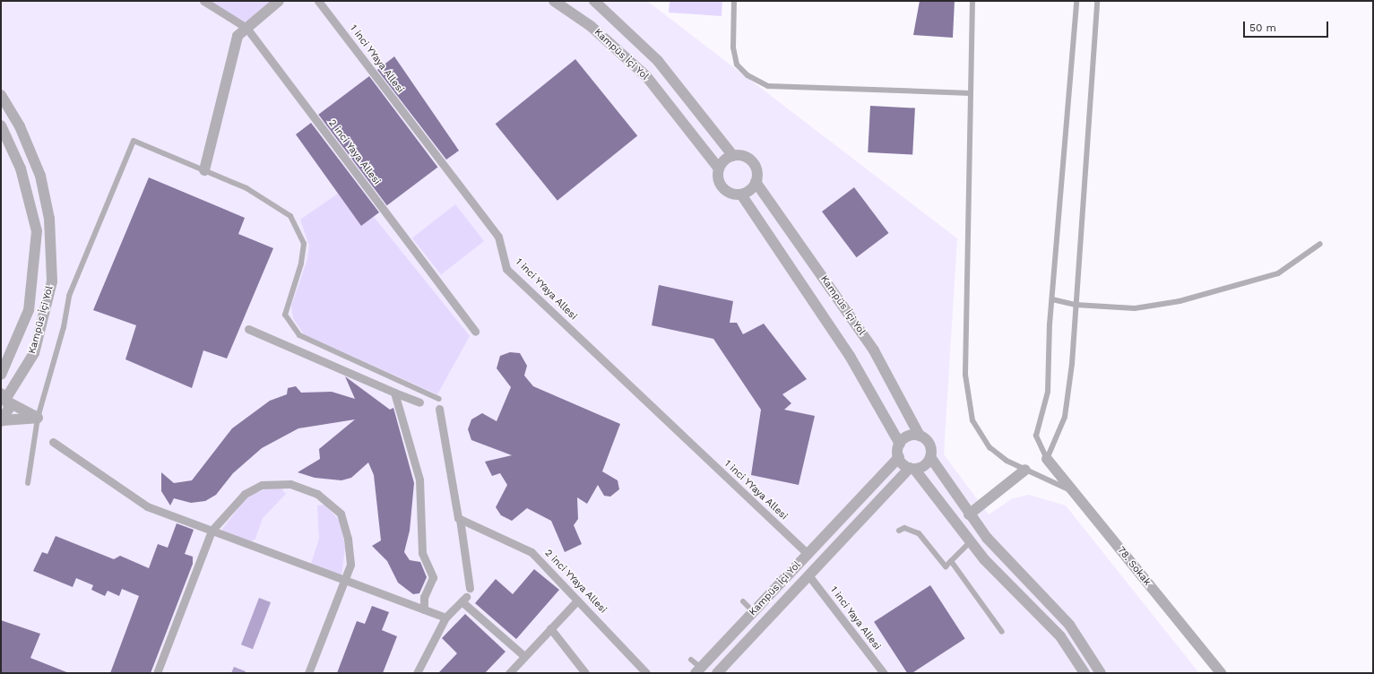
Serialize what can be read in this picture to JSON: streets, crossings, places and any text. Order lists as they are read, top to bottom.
{
  "streets": {
    "street": [
      "Kampüs İçi Yol",
      "1 inci YYaya Allesi",
      "2 inci Yaya Allesi",
      "78. Sokak",
      "2 inci YYaya Allesi",
      "1 inci Yaya Allesi"
    ]
  },
  "crossings": [
    ["Kampüs İçi Yol", "1 inci YYaya Allesi"],
    ["Kampüs İçi Yol", "1 inci Yaya Allesi"]
  ],
  "scale_bar": "50 m"
}
